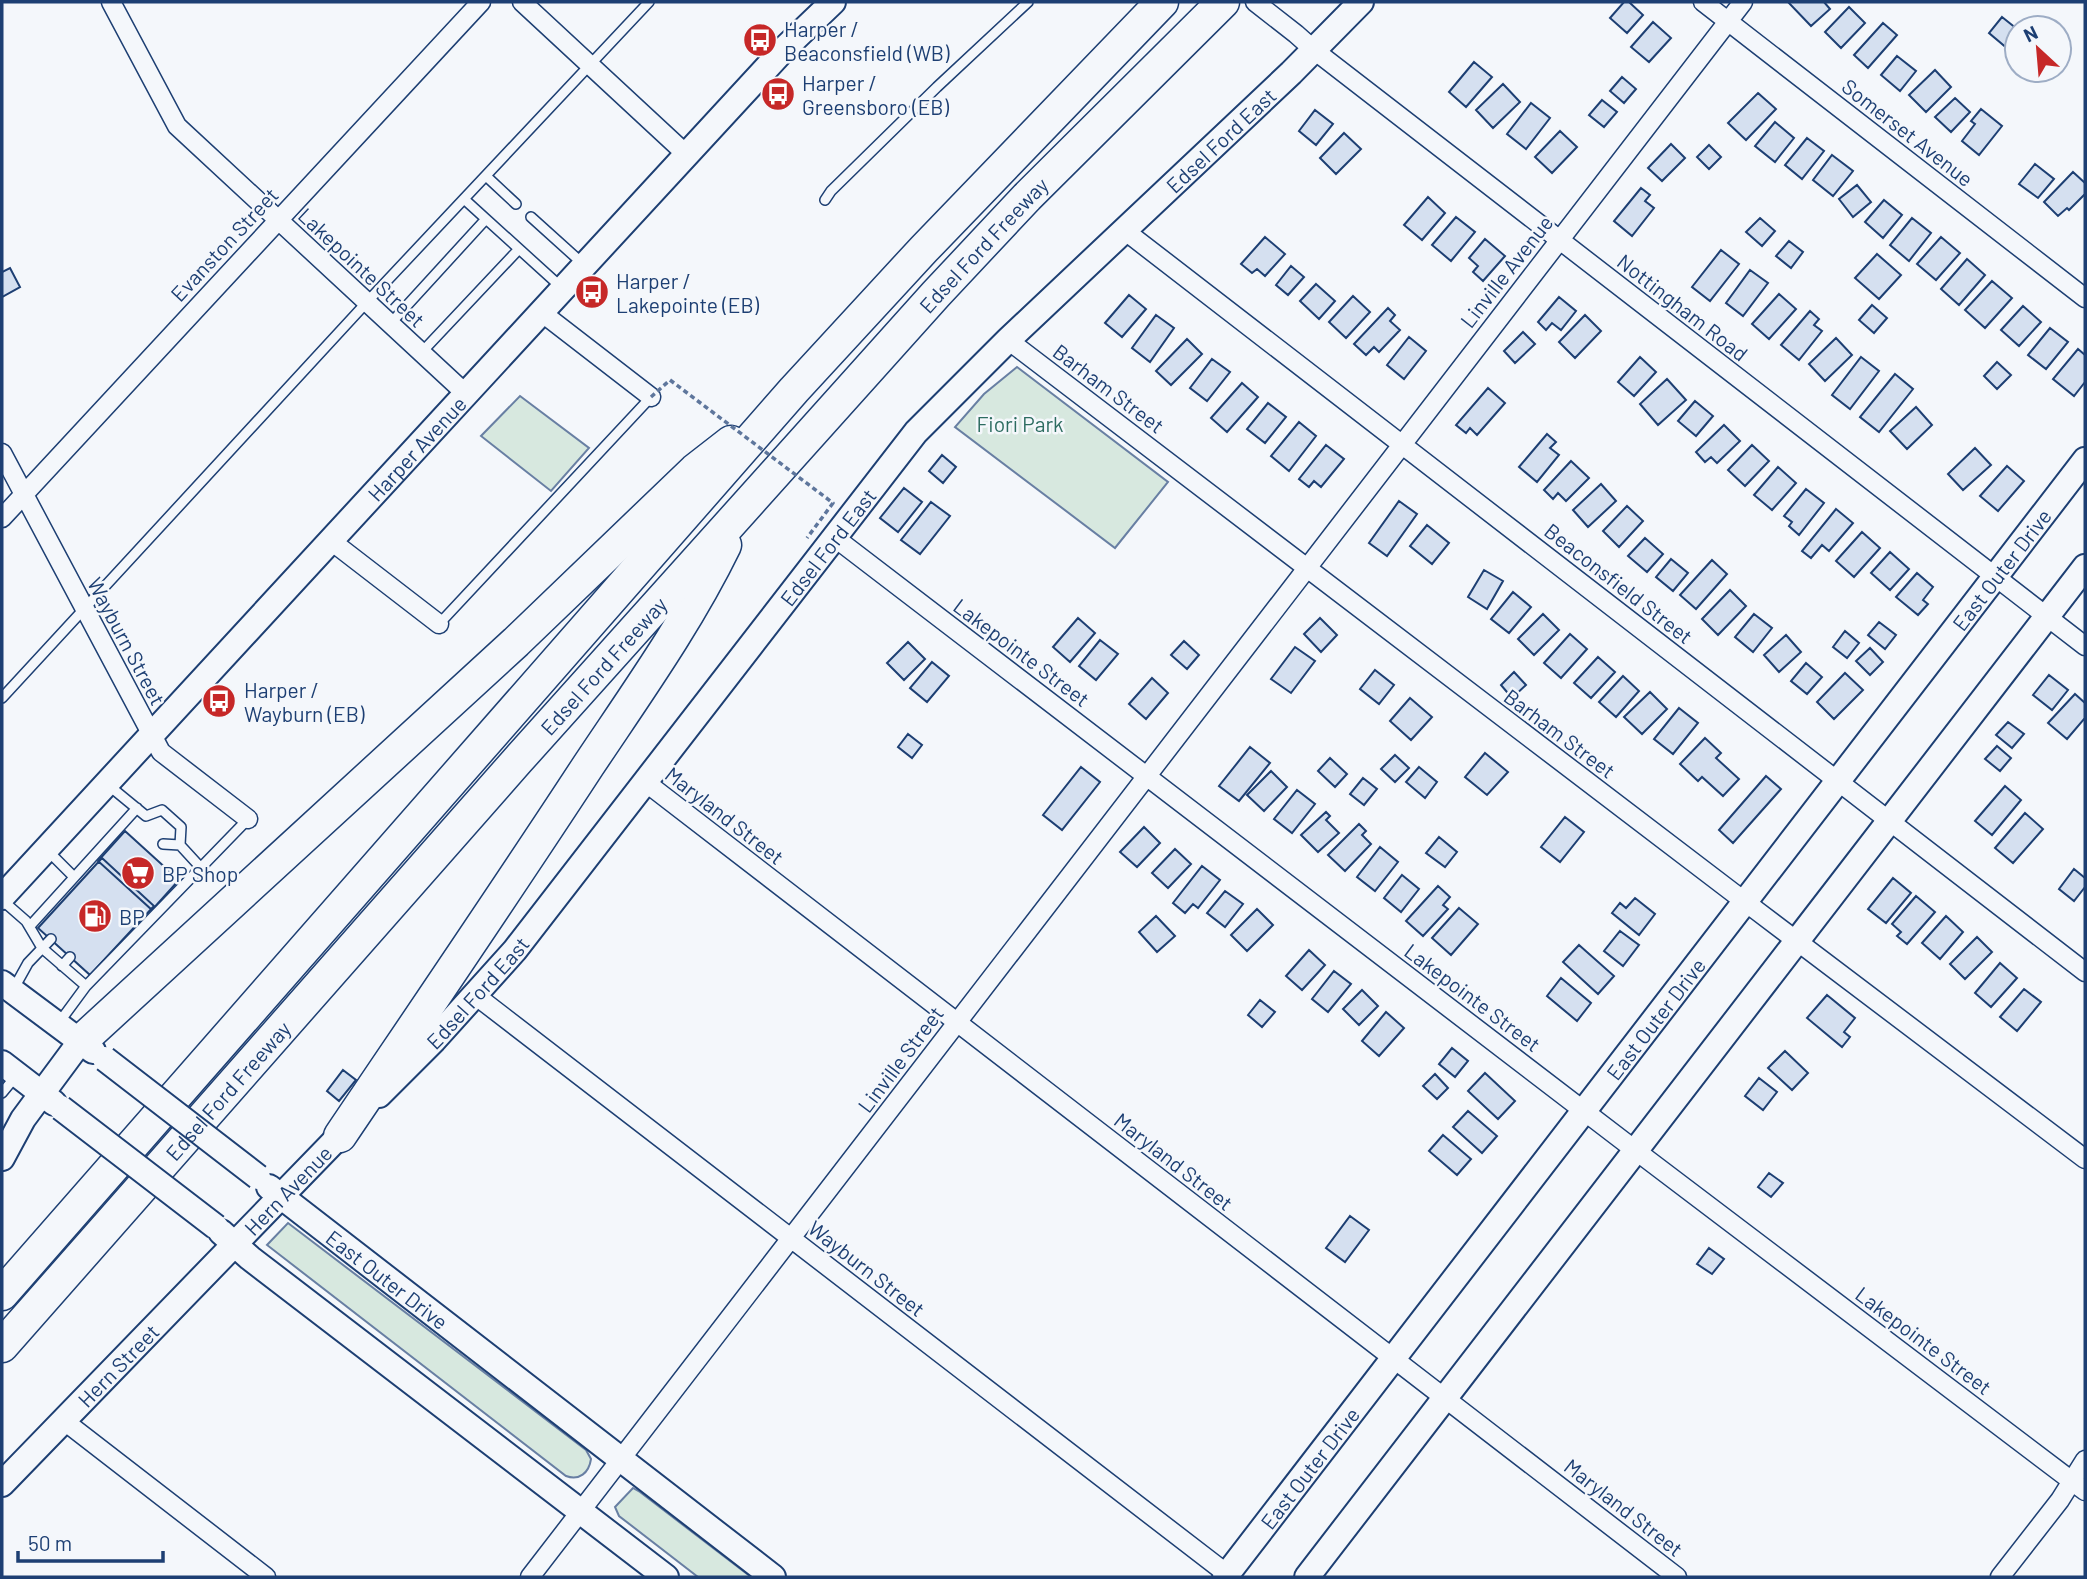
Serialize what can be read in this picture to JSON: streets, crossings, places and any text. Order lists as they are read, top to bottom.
{
  "streets": {
    "highway": ["Edsel Ford Freeway"],
    "street": [
      "Somerset Avenue",
      "Edsel Ford East",
      "Evanston Street",
      "Lakepointe Street",
      "Linville Avenue",
      "Nottingham Road",
      "Barham Street",
      "Harper Avenue",
      "East Outer Drive",
      "Beaconsfield Street",
      "Wayburn Street",
      "Maryland Street",
      "Linville Street",
      "Hern Avenue",
      "Hern Street"
    ]
  },
  "crossings": [
    ["Somerset Avenue", "Linville Avenue"],
    ["Edsel Ford East", "Lakepointe Street"],
    ["Edsel Ford East", "Nottingham Road"],
    ["Edsel Ford East", "Barham Street"],
    ["Edsel Ford East", "Beaconsfield Street"],
    ["Edsel Ford East", "Wayburn Street"],
    ["Edsel Ford East", "Maryland Street"],
    ["Edsel Ford East", "Hern Avenue"],
    ["Evanston Street", "Lakepointe Street"],
    ["Evanston Street", "Wayburn Street"],
    ["Lakepointe Street", "Harper Avenue"],
    ["Lakepointe Street", "East Outer Drive"],
    ["Lakepointe Street", "Linville Street"],
    ["Linville Avenue", "Nottingham Road"],
    ["Linville Avenue", "Barham Street"],
    ["Linville Avenue", "Beaconsfield Street"],
    ["Linville Avenue", "Linville Street"],
    ["Nottingham Road", "East Outer Drive"],
    ["Barham Street", "East Outer Drive"],
    ["Barham Street", "Linville Street"],
    ["Harper Avenue", "Wayburn Street"],
    ["East Outer Drive", "Beaconsfield Street"],
    ["East Outer Drive", "Wayburn Street"],
    ["East Outer Drive", "Maryland Street"],
    ["East Outer Drive", "Linville Street"],
    ["East Outer Drive", "Hern Avenue"],
    ["Wayburn Street", "Linville Street"],
    ["Maryland Street", "Linville Street"],
    ["Hern Avenue", "Hern Street"]
  ],
  "parks": ["Fiori Park"],
  "places": {
    "bus stop": [
      "Harper / Beaconsfield (WB)",
      "Harper / Greensboro (EB)",
      "Harper / Lakepointe (EB)",
      "Harper / Wayburn (EB)"
    ],
    "supermarket": ["BP Shop"],
    "fuel station": ["BP"]
  },
  "scale_bar": "50 m",
  "north": "top left"
}
